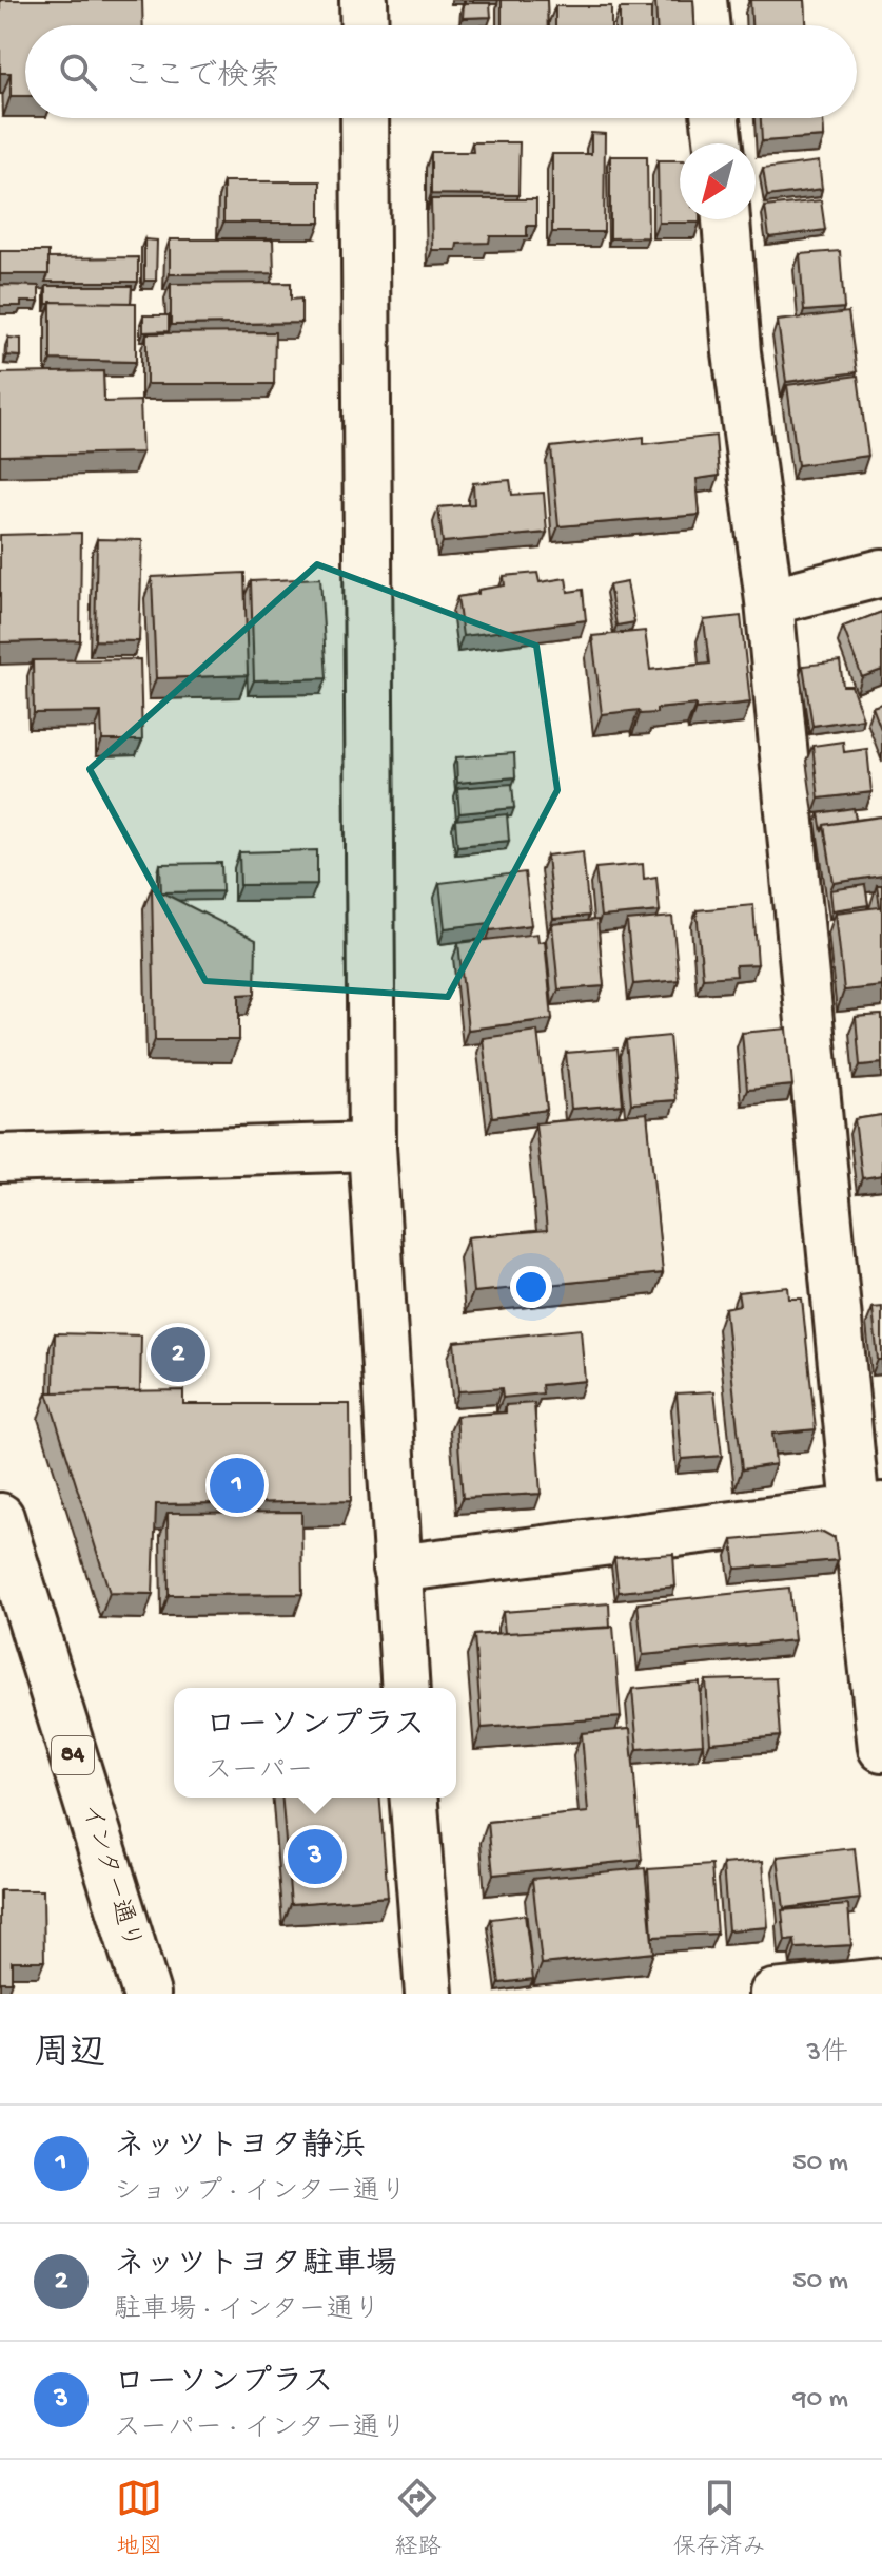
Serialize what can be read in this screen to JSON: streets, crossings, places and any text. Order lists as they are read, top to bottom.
{
  "streets": {
    "street": ["84", "インター通り"]
  },
  "north": "bottom left",
  "page": {
    "search": "ここで検索",
    "pins": ["2", "1", "3"],
    "popup": ["ローソンプラス", "スーパー"],
    "heading": ["周辺", "3件"],
    "list": [
      {
        "mark": "1",
        "name": "ネッツトヨタ静浜",
        "note": "ショップ · インター通り",
        "value": "50 m"
      },
      {
        "mark": "2",
        "name": "ネッツトヨタ駐車場",
        "note": "駐車場 · インター通り",
        "value": "50 m"
      },
      {
        "mark": "3",
        "name": "ローソンプラス",
        "note": "スーパー · インター通り",
        "value": "90 m"
      }
    ],
    "nav": ["地図", "経路", "保存済み"]
  }
}
